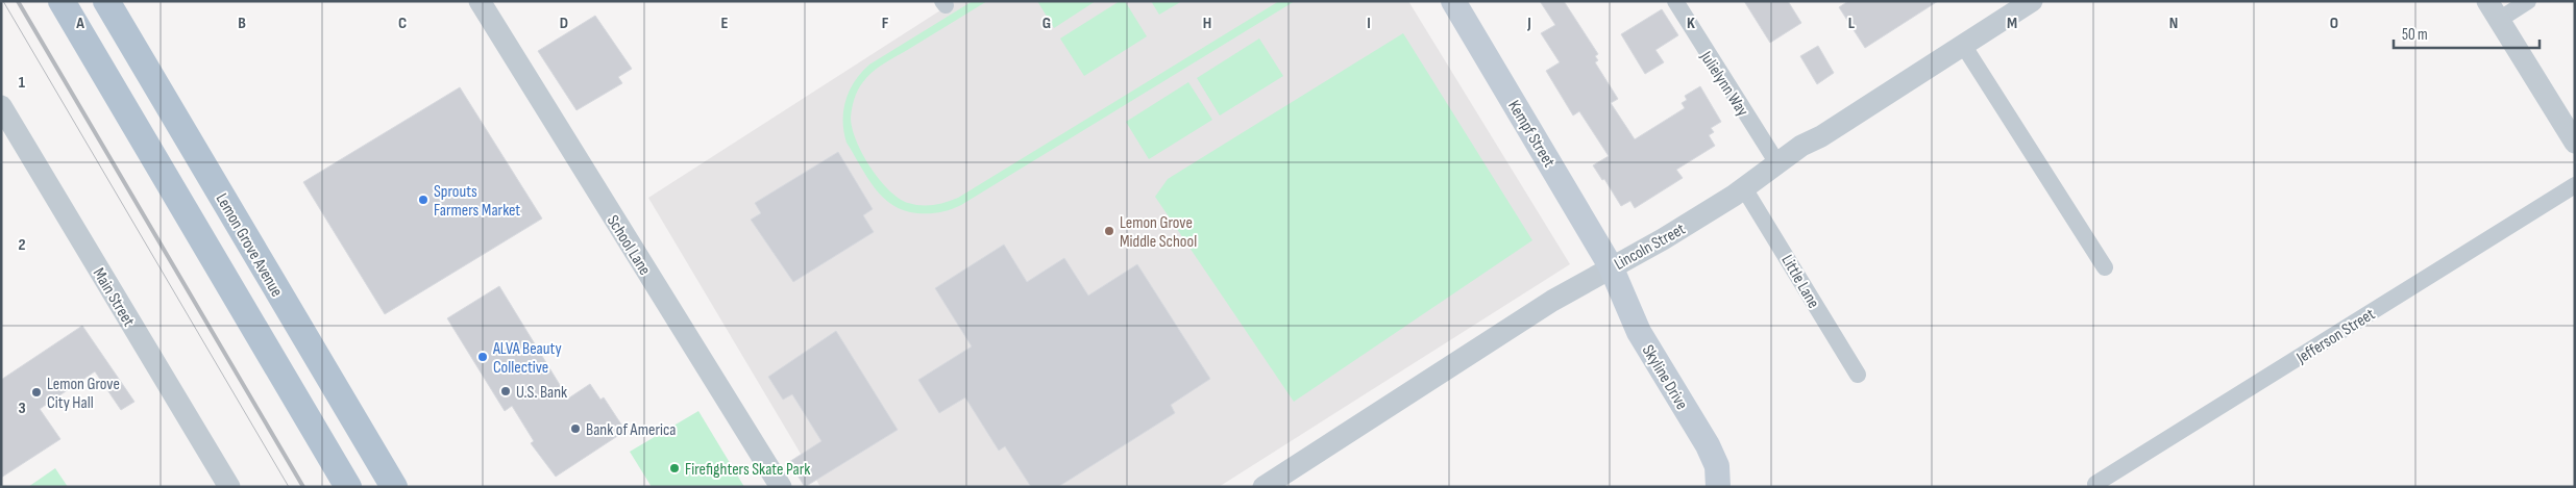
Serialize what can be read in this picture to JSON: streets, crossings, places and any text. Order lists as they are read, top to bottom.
{
  "streets": {
    "main road": ["Kempf Street", "Lemon Grove Avenue", "Skyline Drive"],
    "street": [
      "Julielynn Way",
      "School Lane",
      "Lincoln Street",
      "Little Lane",
      "Main Street",
      "Jefferson Street"
    ]
  },
  "crossings": [
    ["Julielynn Way", "Lincoln Street"],
    ["Kempf Street", "Lincoln Street"],
    ["Kempf Street", "Skyline Drive"],
    ["Lincoln Street", "Little Lane"],
    ["Lincoln Street", "Skyline Drive"]
  ],
  "places": [
    "Sprouts Farmers Market",
    "Lemon Grove Middle School",
    "ALVA Beauty Collective",
    "U.S. Bank",
    "Lemon Grove City Hall",
    "Bank of America",
    "Firefighters Skate Park"
  ],
  "scale_bar": "50 m",
  "grid": {
    "columns": [
      "A",
      "B",
      "C",
      "D",
      "E",
      "F",
      "G",
      "H",
      "I",
      "J",
      "K",
      "L",
      "M",
      "N",
      "O"
    ],
    "rows": ["1", "2", "3"]
  }
}
